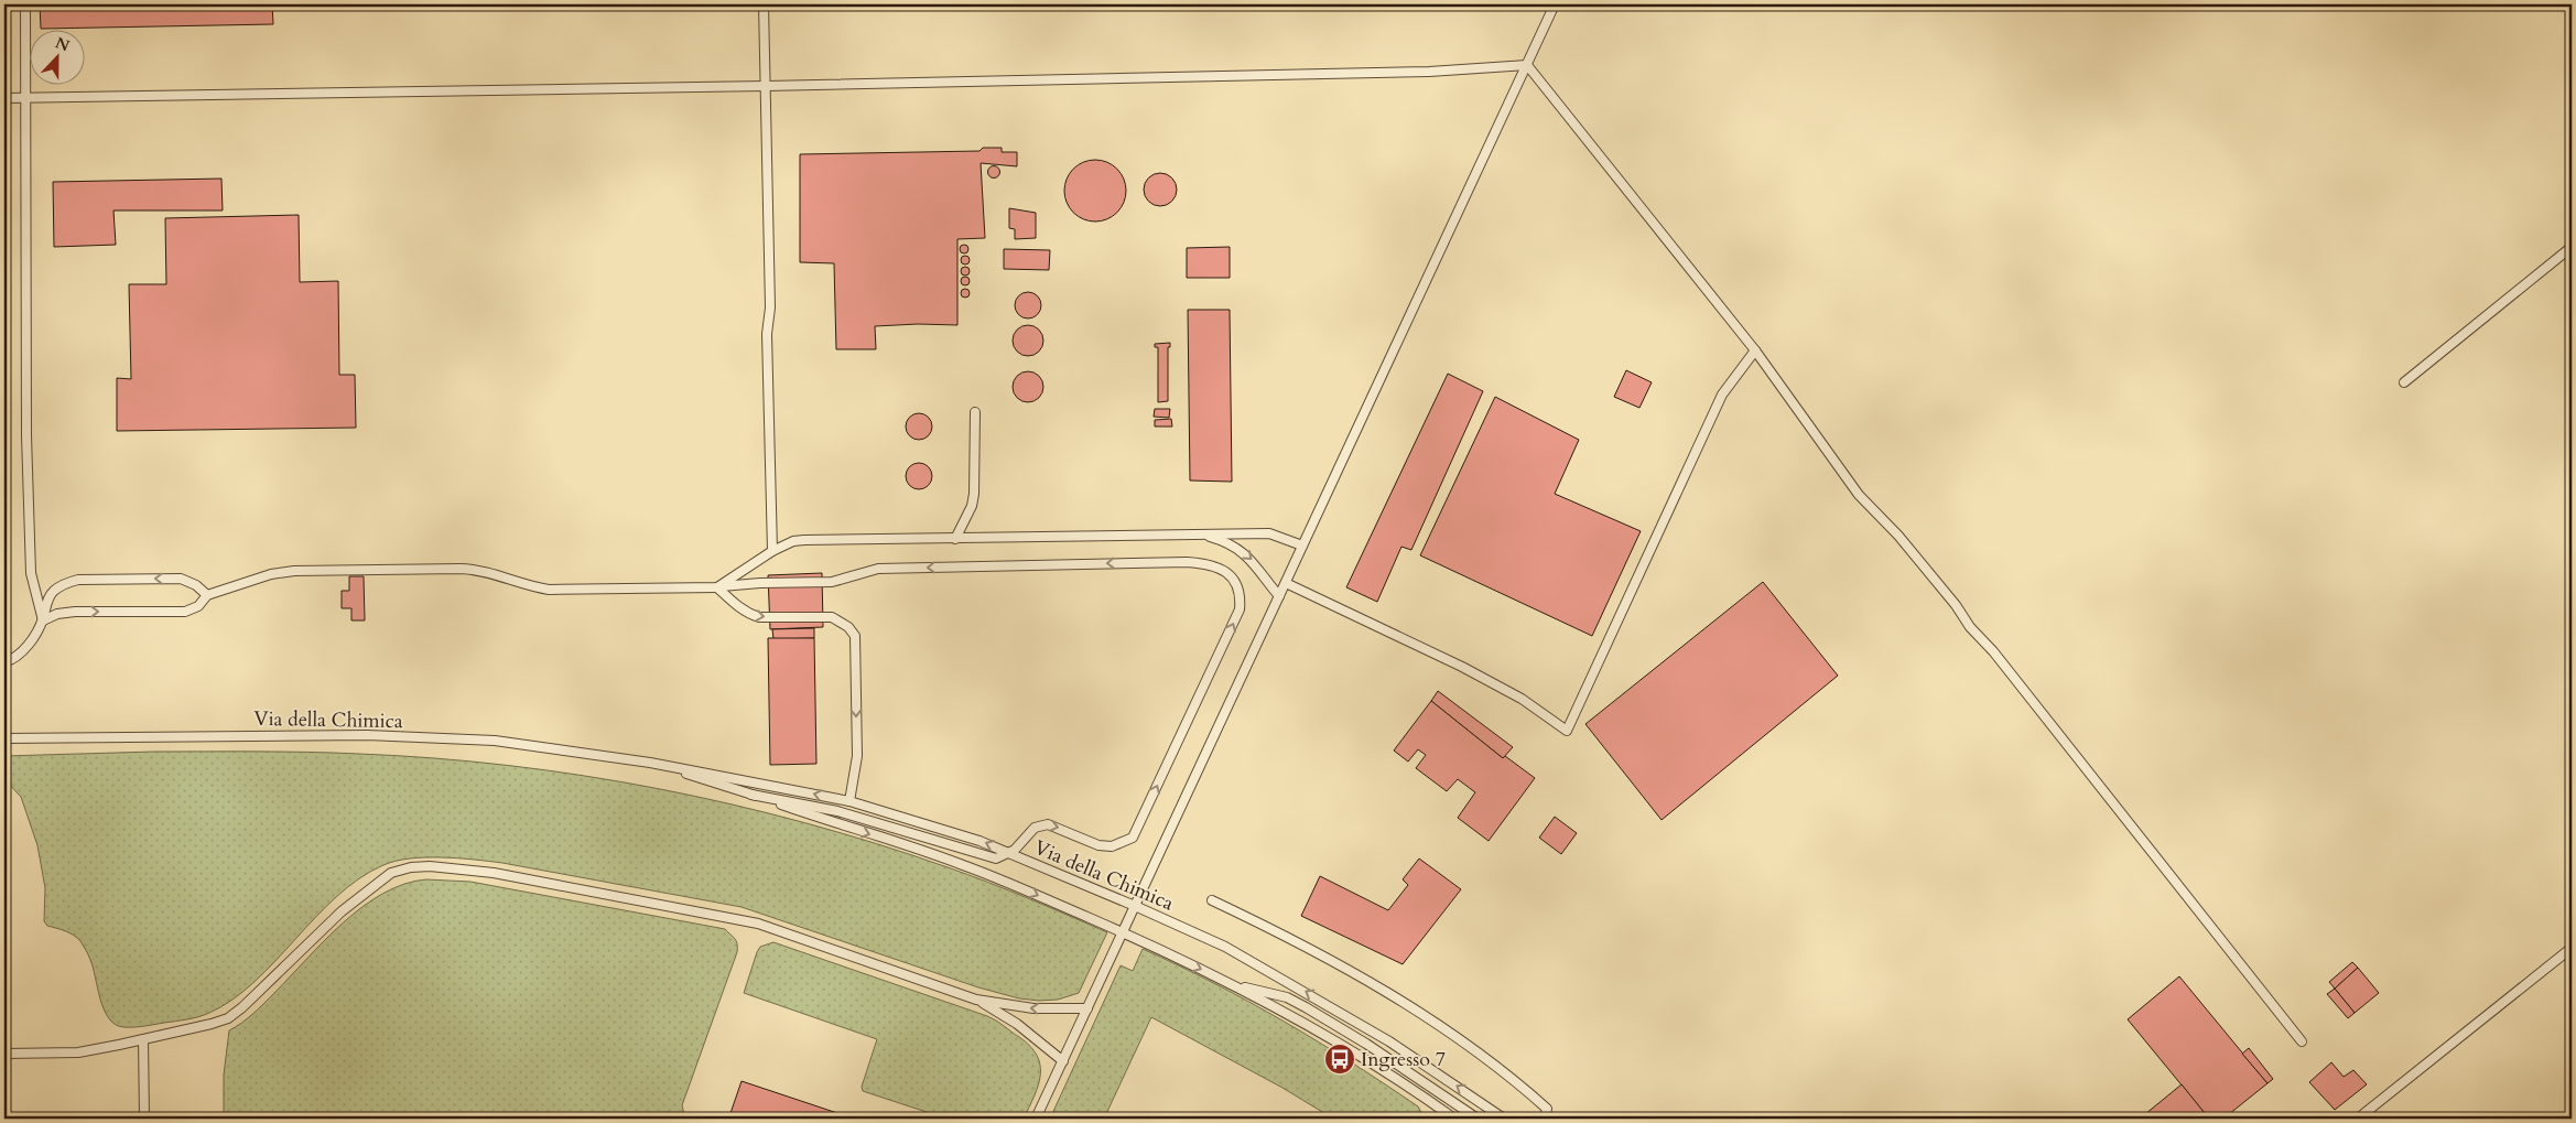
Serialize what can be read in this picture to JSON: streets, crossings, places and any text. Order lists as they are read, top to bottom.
{
  "streets": {
    "lane": ["Via della Chimica"]
  },
  "places": {
    "bus stop": ["Ingresso 7"]
  },
  "north": "top"
}
